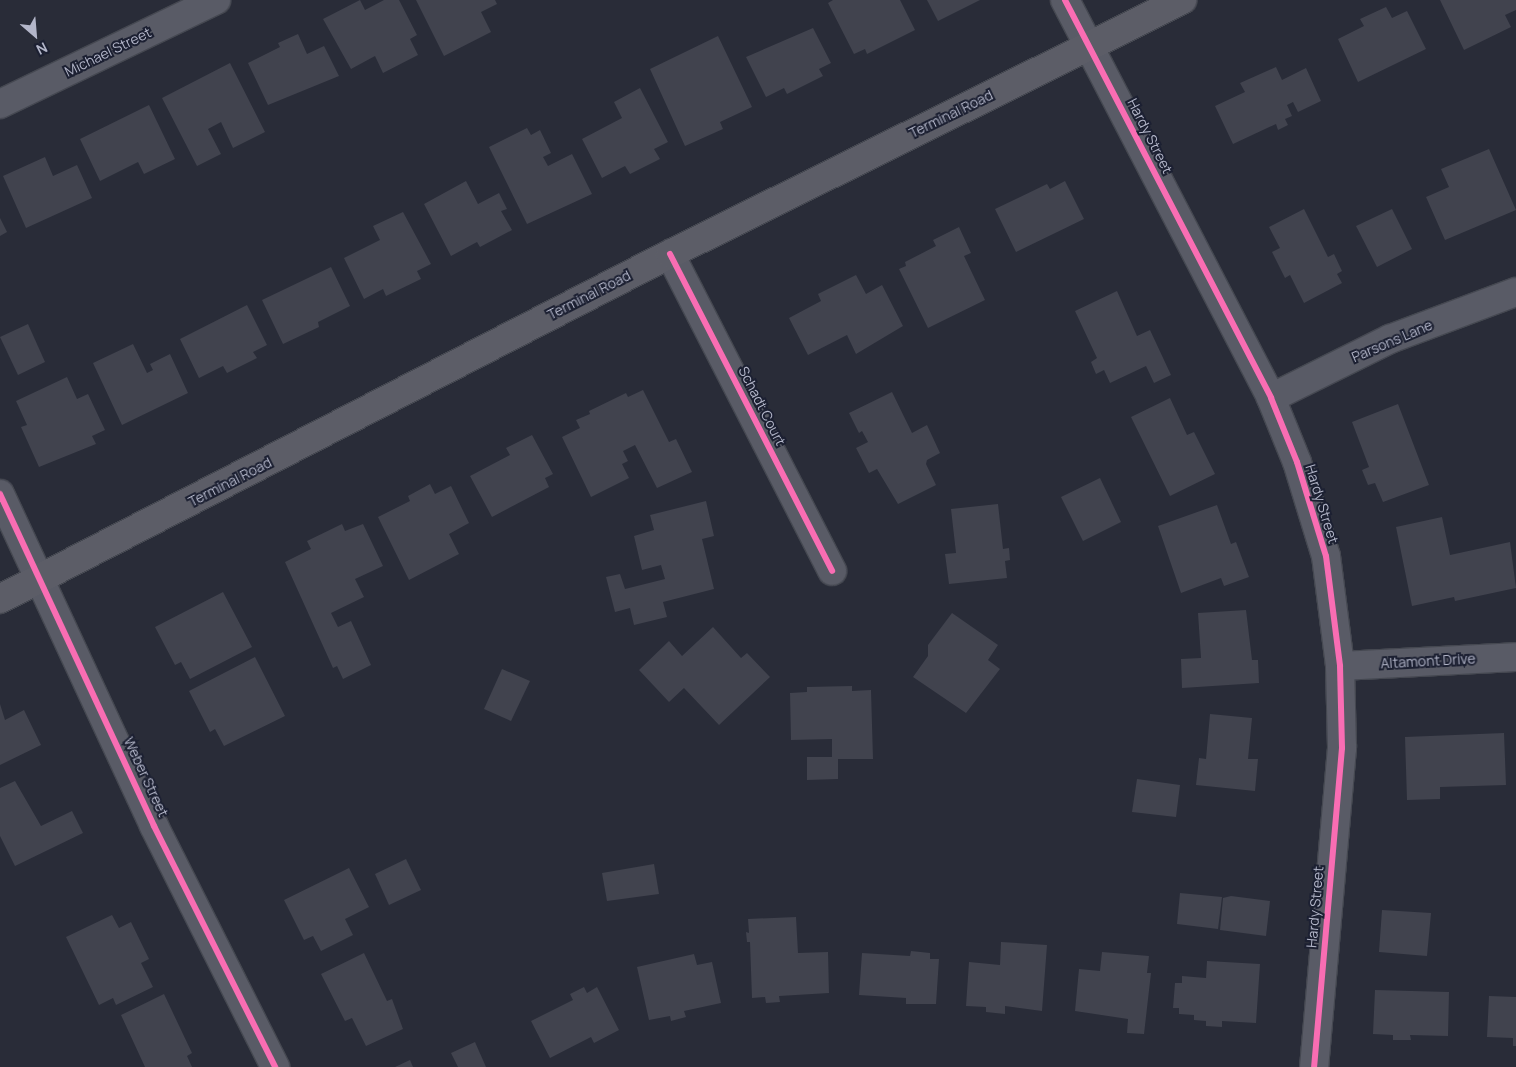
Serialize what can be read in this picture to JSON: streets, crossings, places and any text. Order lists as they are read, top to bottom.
{
  "streets": {
    "main road": ["Terminal Road"],
    "street": [
      "Michael Street",
      "Hardy Street",
      "Parsons Lane",
      "Schadt Court",
      "Altamont Drive",
      "Weber Street"
    ]
  },
  "crossings": [
    ["Terminal Road", "Hardy Street"],
    ["Terminal Road", "Schadt Court"],
    ["Terminal Road", "Weber Street"],
    ["Hardy Street", "Parsons Lane"],
    ["Hardy Street", "Altamont Drive"]
  ],
  "north": "bottom right"
}
